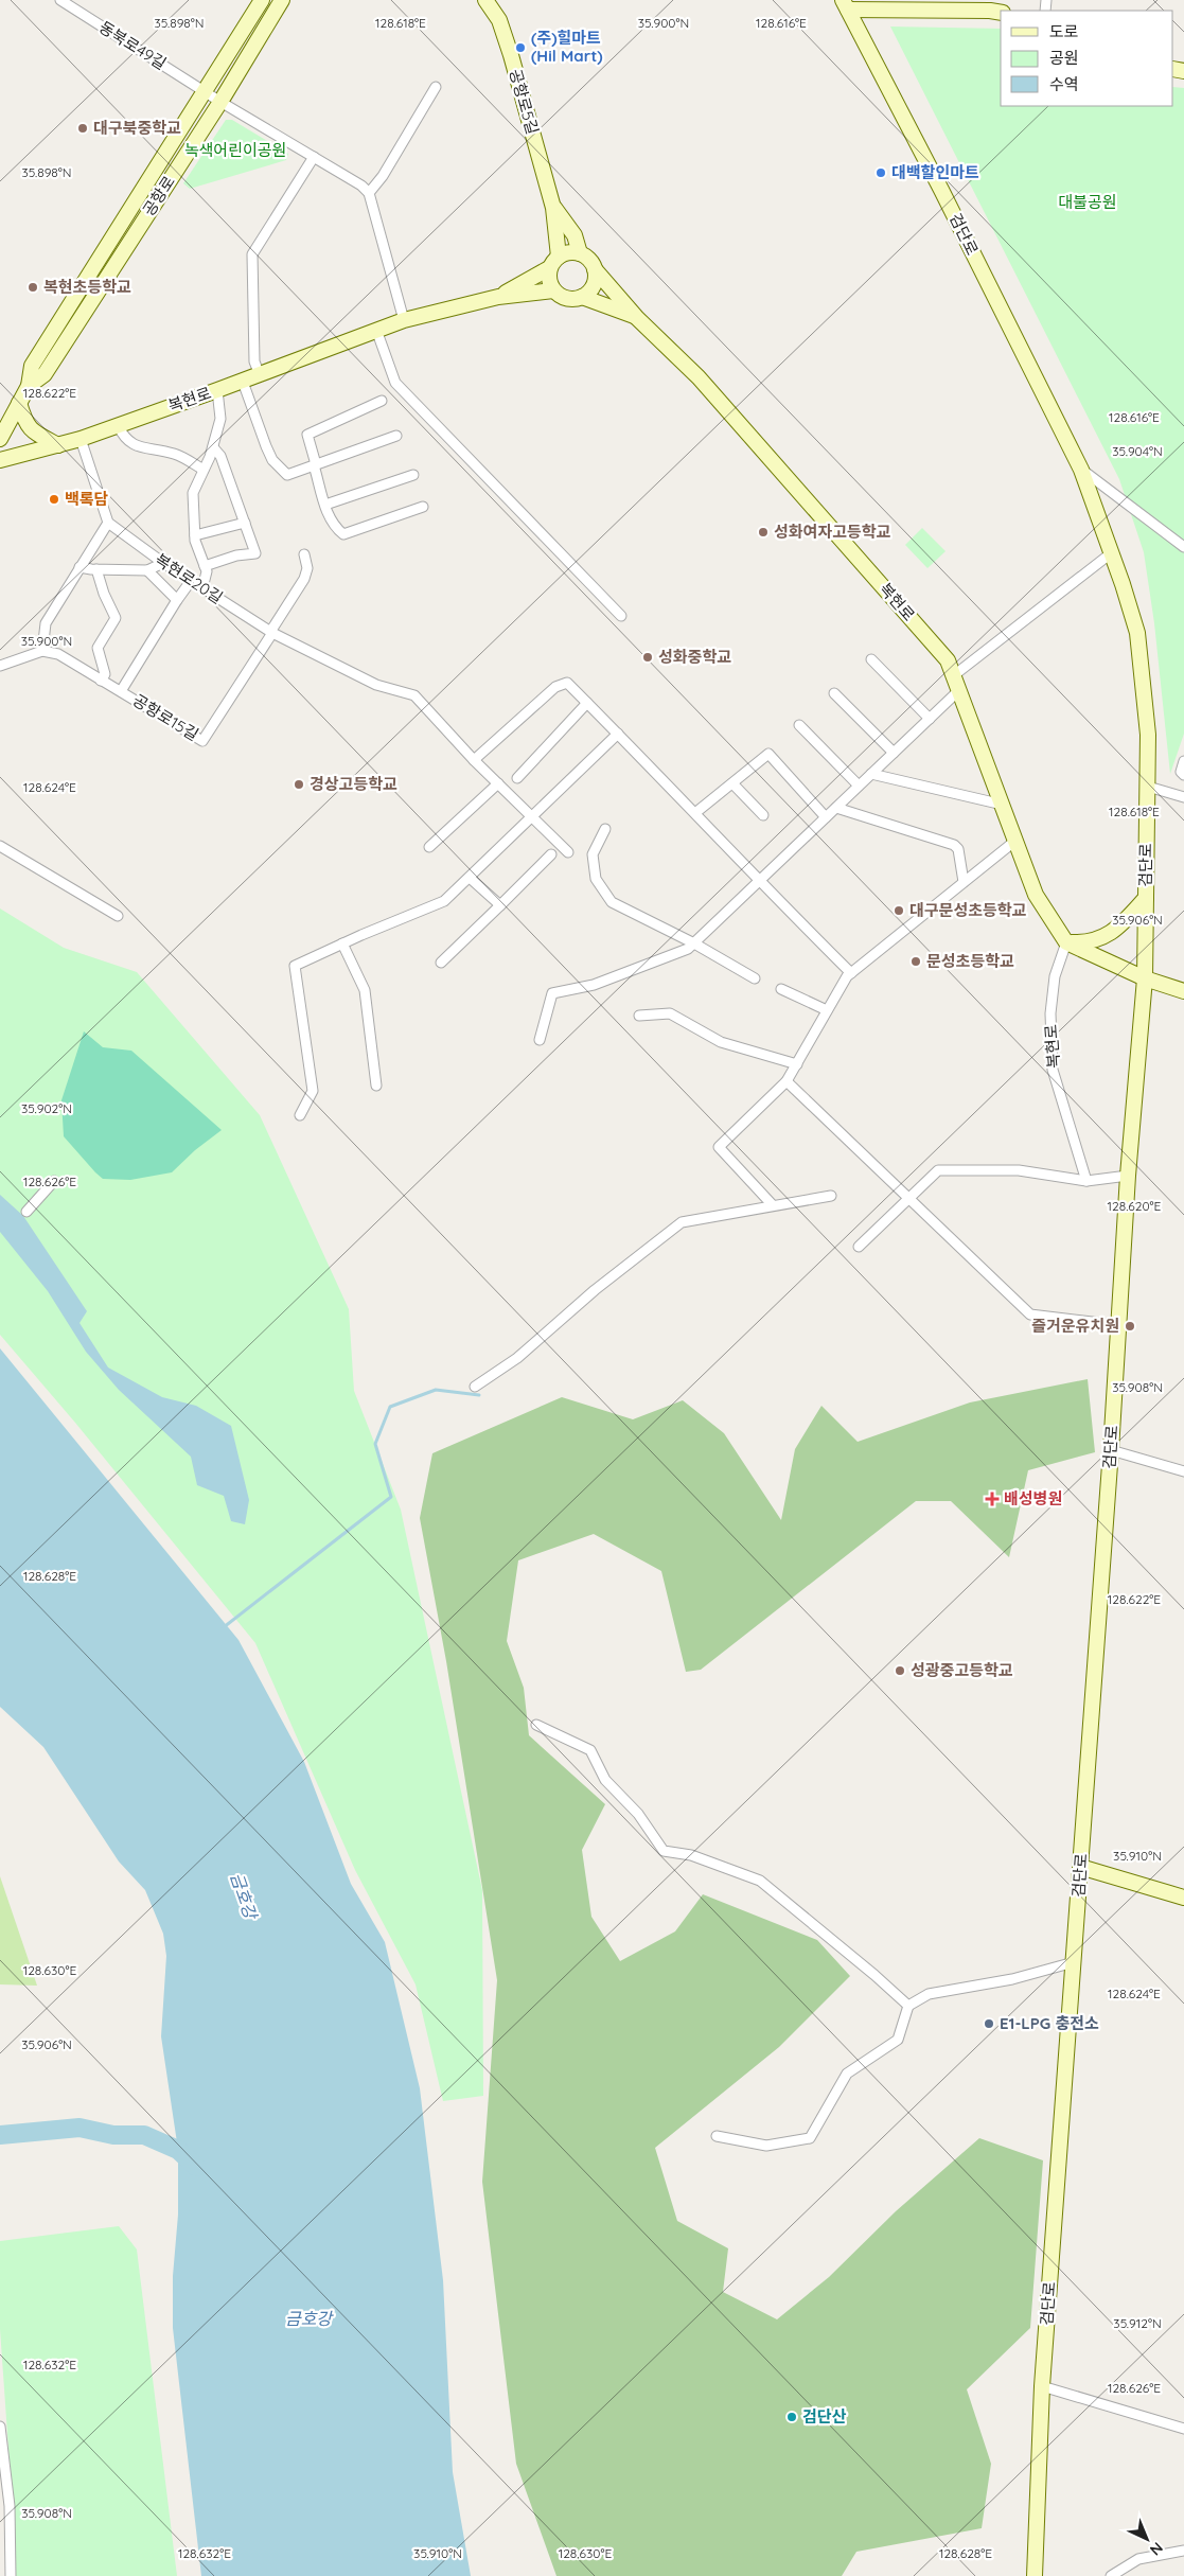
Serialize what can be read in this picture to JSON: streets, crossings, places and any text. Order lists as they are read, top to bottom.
{
  "streets": {
    "main road": [
      "공항로5길",
      "공항로",
      "검단로",
      "복현로"
    ],
    "street": ["동북로49길", "복현로20길", "공항로15길"]
  },
  "crossings": [
    ["동북로49길", "공항로"],
    ["복현로20길", "공항로15길"]
  ],
  "water": ["금호강"],
  "parks": ["녹색어린이공원", "대불공원"],
  "places": {
    "other": [
      "(주)힐마트 (Hil Mart)",
      "대구북중학교",
      "대백할인마트",
      "복현초등학교",
      "백록담",
      "성화여자고등학교",
      "성화중학교",
      "경상고등학교",
      "대구문성초등학교",
      "문성초등학교",
      "즐거운유치원",
      "성광중고등학교",
      "E1-LPG 충전소",
      "검단산"
    ],
    "health": ["배성병원"]
  },
  "legend": ["도로", "공원", "수역"],
  "north": "bottom right",
  "coordinates": [
    "35.900°N",
    "35.898°N",
    "128.618°E",
    "128.616°E",
    "128.622°E",
    "35.904°N",
    "128.624°E",
    "35.906°N",
    "35.902°N",
    "128.626°E",
    "128.620°E",
    "35.908°N",
    "128.628°E",
    "35.910°N",
    "128.630°E",
    "35.912°N",
    "128.632°E"
  ]
}
